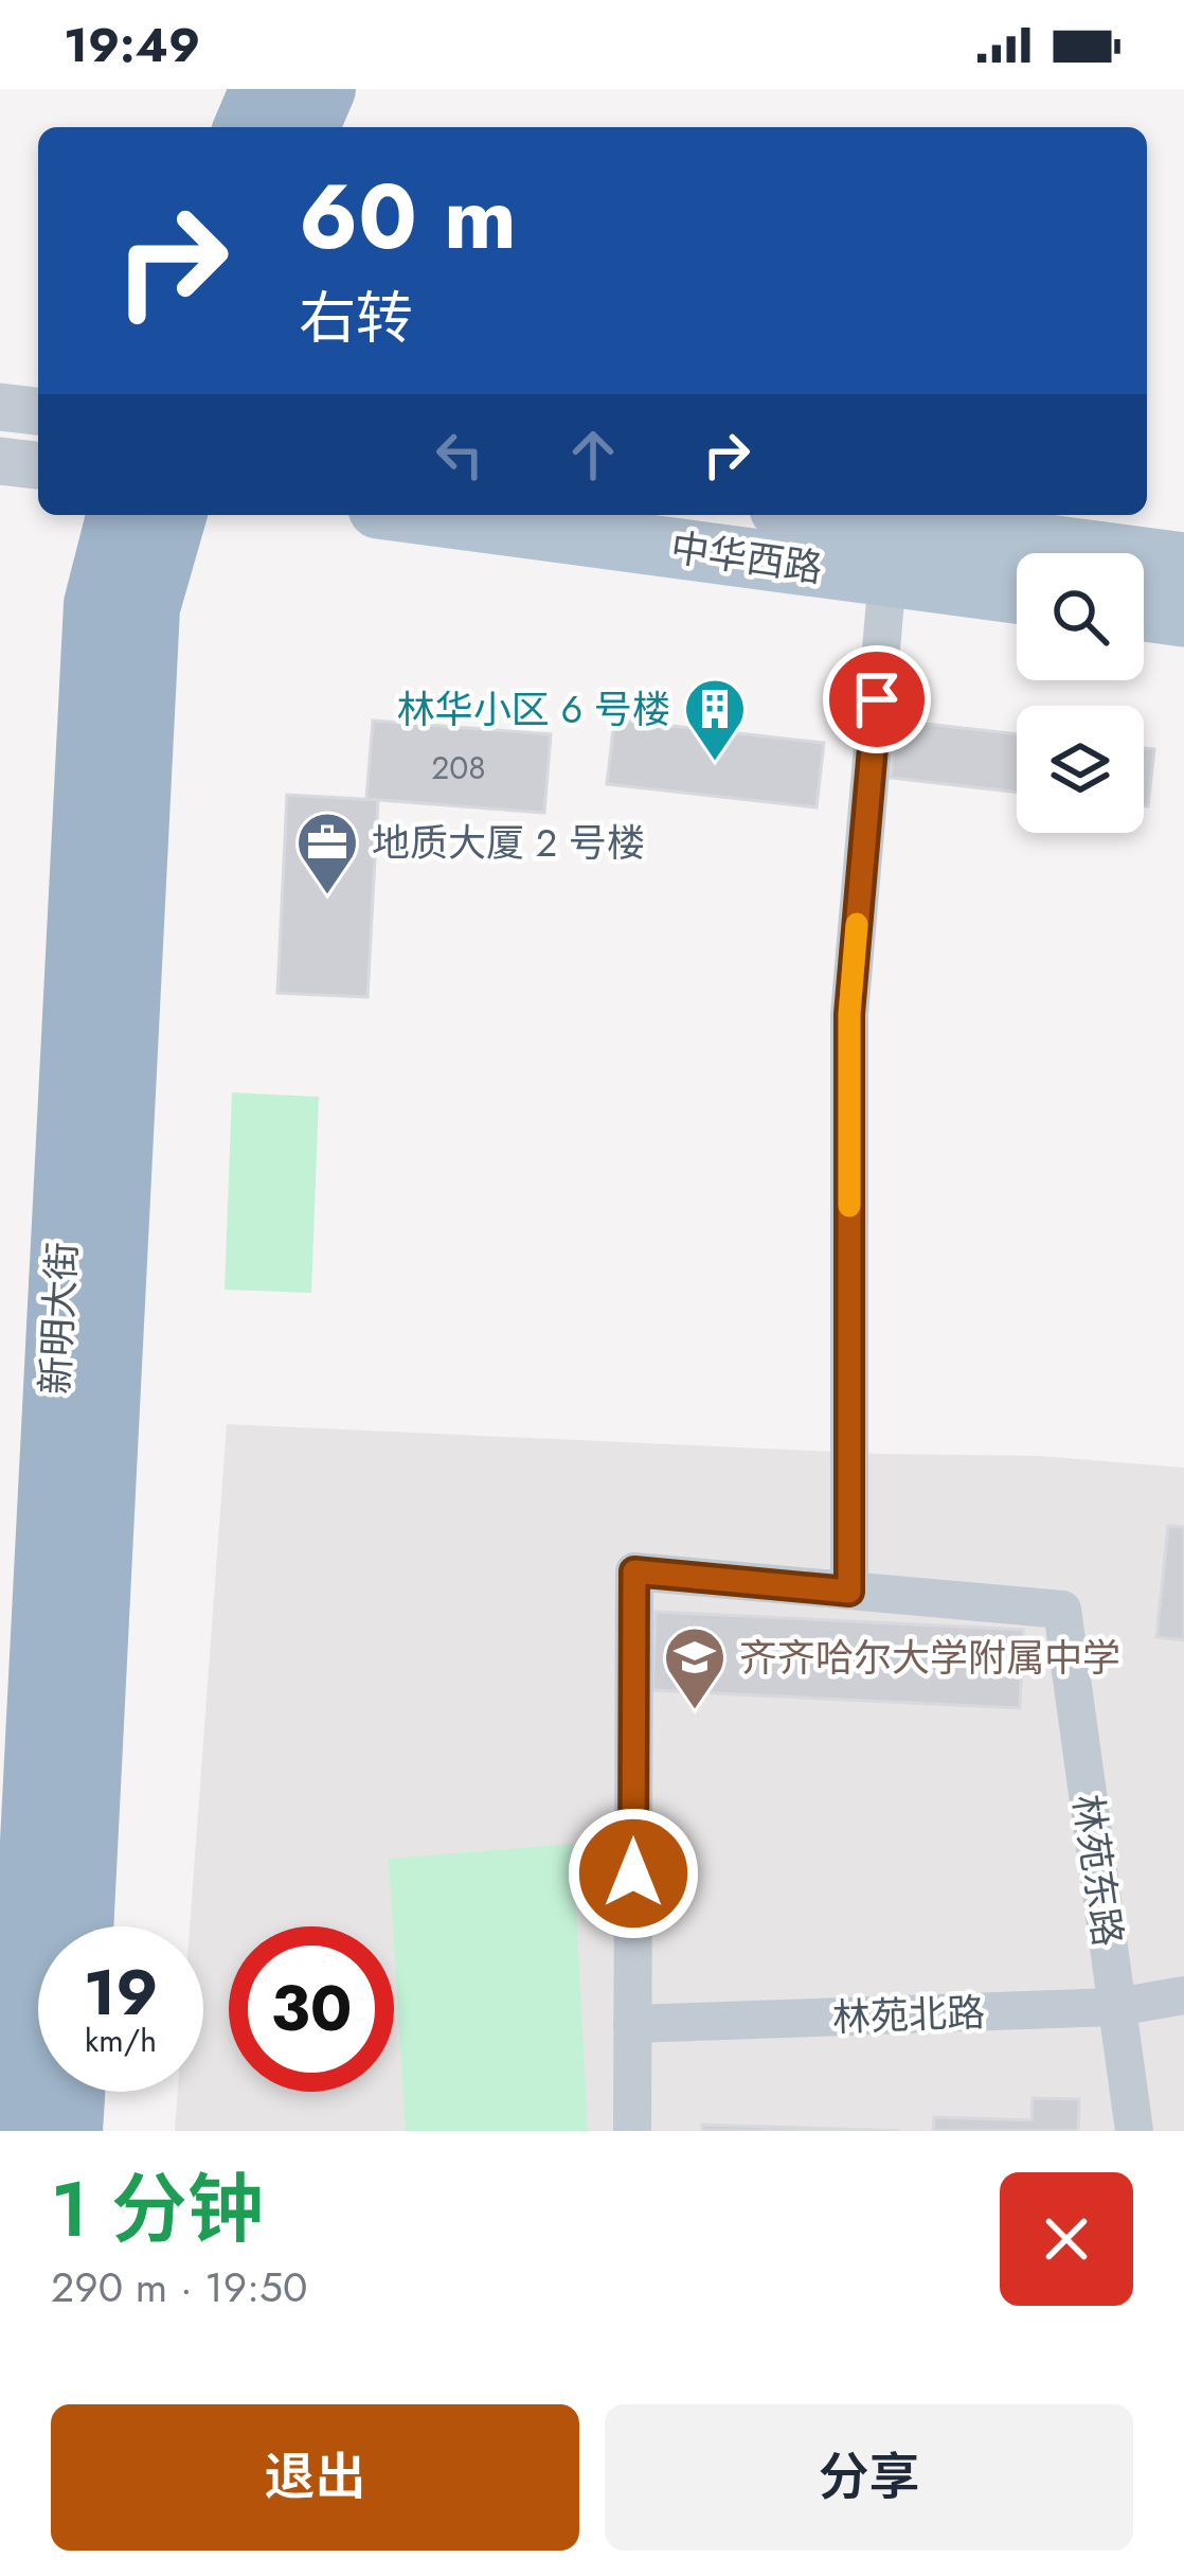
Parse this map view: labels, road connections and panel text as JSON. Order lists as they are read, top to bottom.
{
  "streets": {
    "highway": ["新明大街"],
    "main road": ["中华西路"],
    "street": ["林苑东路", "林苑北路"]
  },
  "crossings": [
    ["林苑东路", "林苑北路"]
  ],
  "places": {
    "building": ["林华小区 6 号楼"],
    "office": ["地质大厦 2 号楼"],
    "school or university": ["齐齐哈尔大学附属中学"]
  },
  "house_numbers": ["208"],
  "page": {
    "status": "19:49",
    "turn": ["60 m", "右转"],
    "speed": "19 km/h",
    "limit": "30",
    "heading": ["1 分钟", "290 m · 19:50"],
    "buttons": ["退出", "分享"]
  }
}
